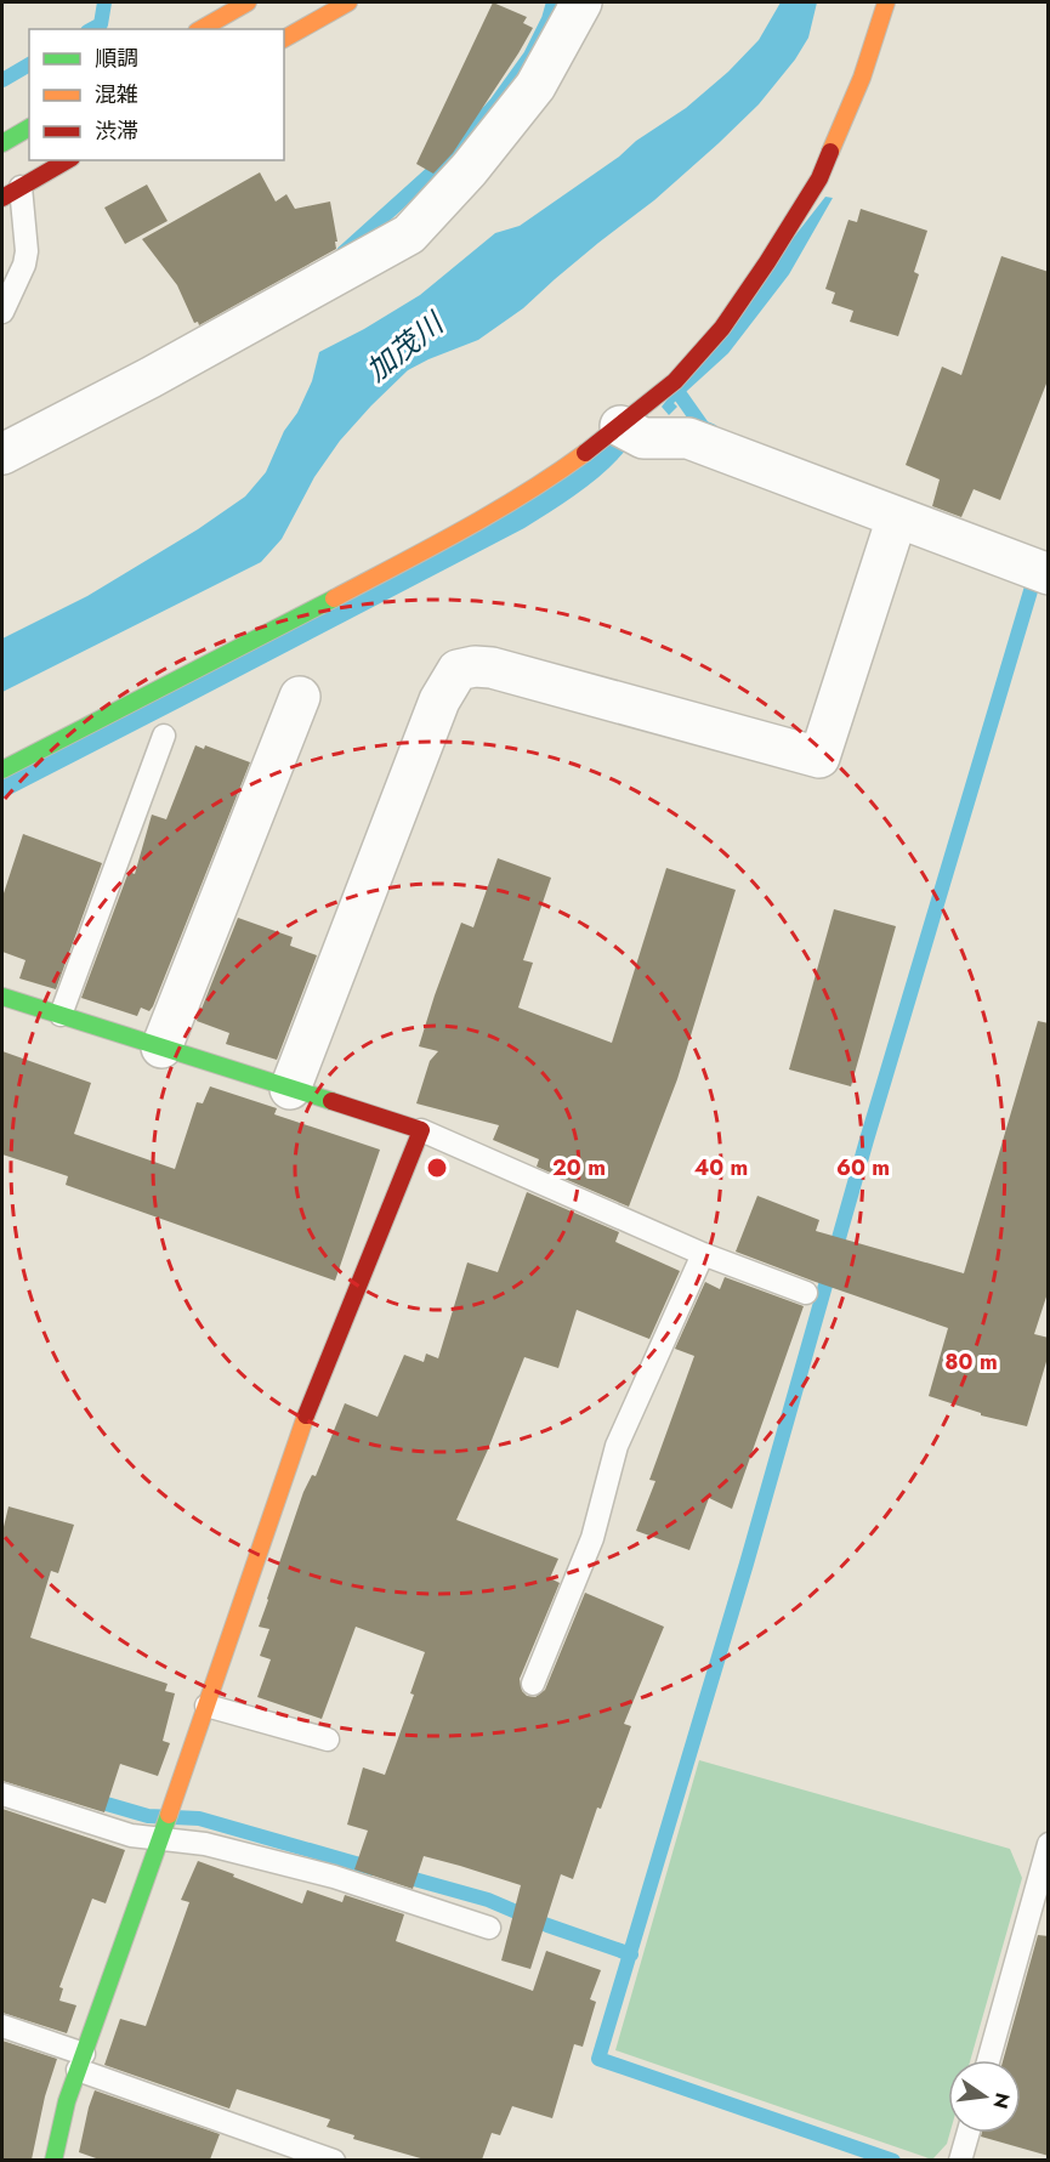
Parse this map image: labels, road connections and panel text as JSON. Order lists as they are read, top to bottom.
{
  "water": ["加茂川"],
  "legend": ["順調", "混雑", "渋滞"],
  "north": "right",
  "rings": [
    "20 m",
    "40 m",
    "60 m",
    "80 m"
  ]
}
